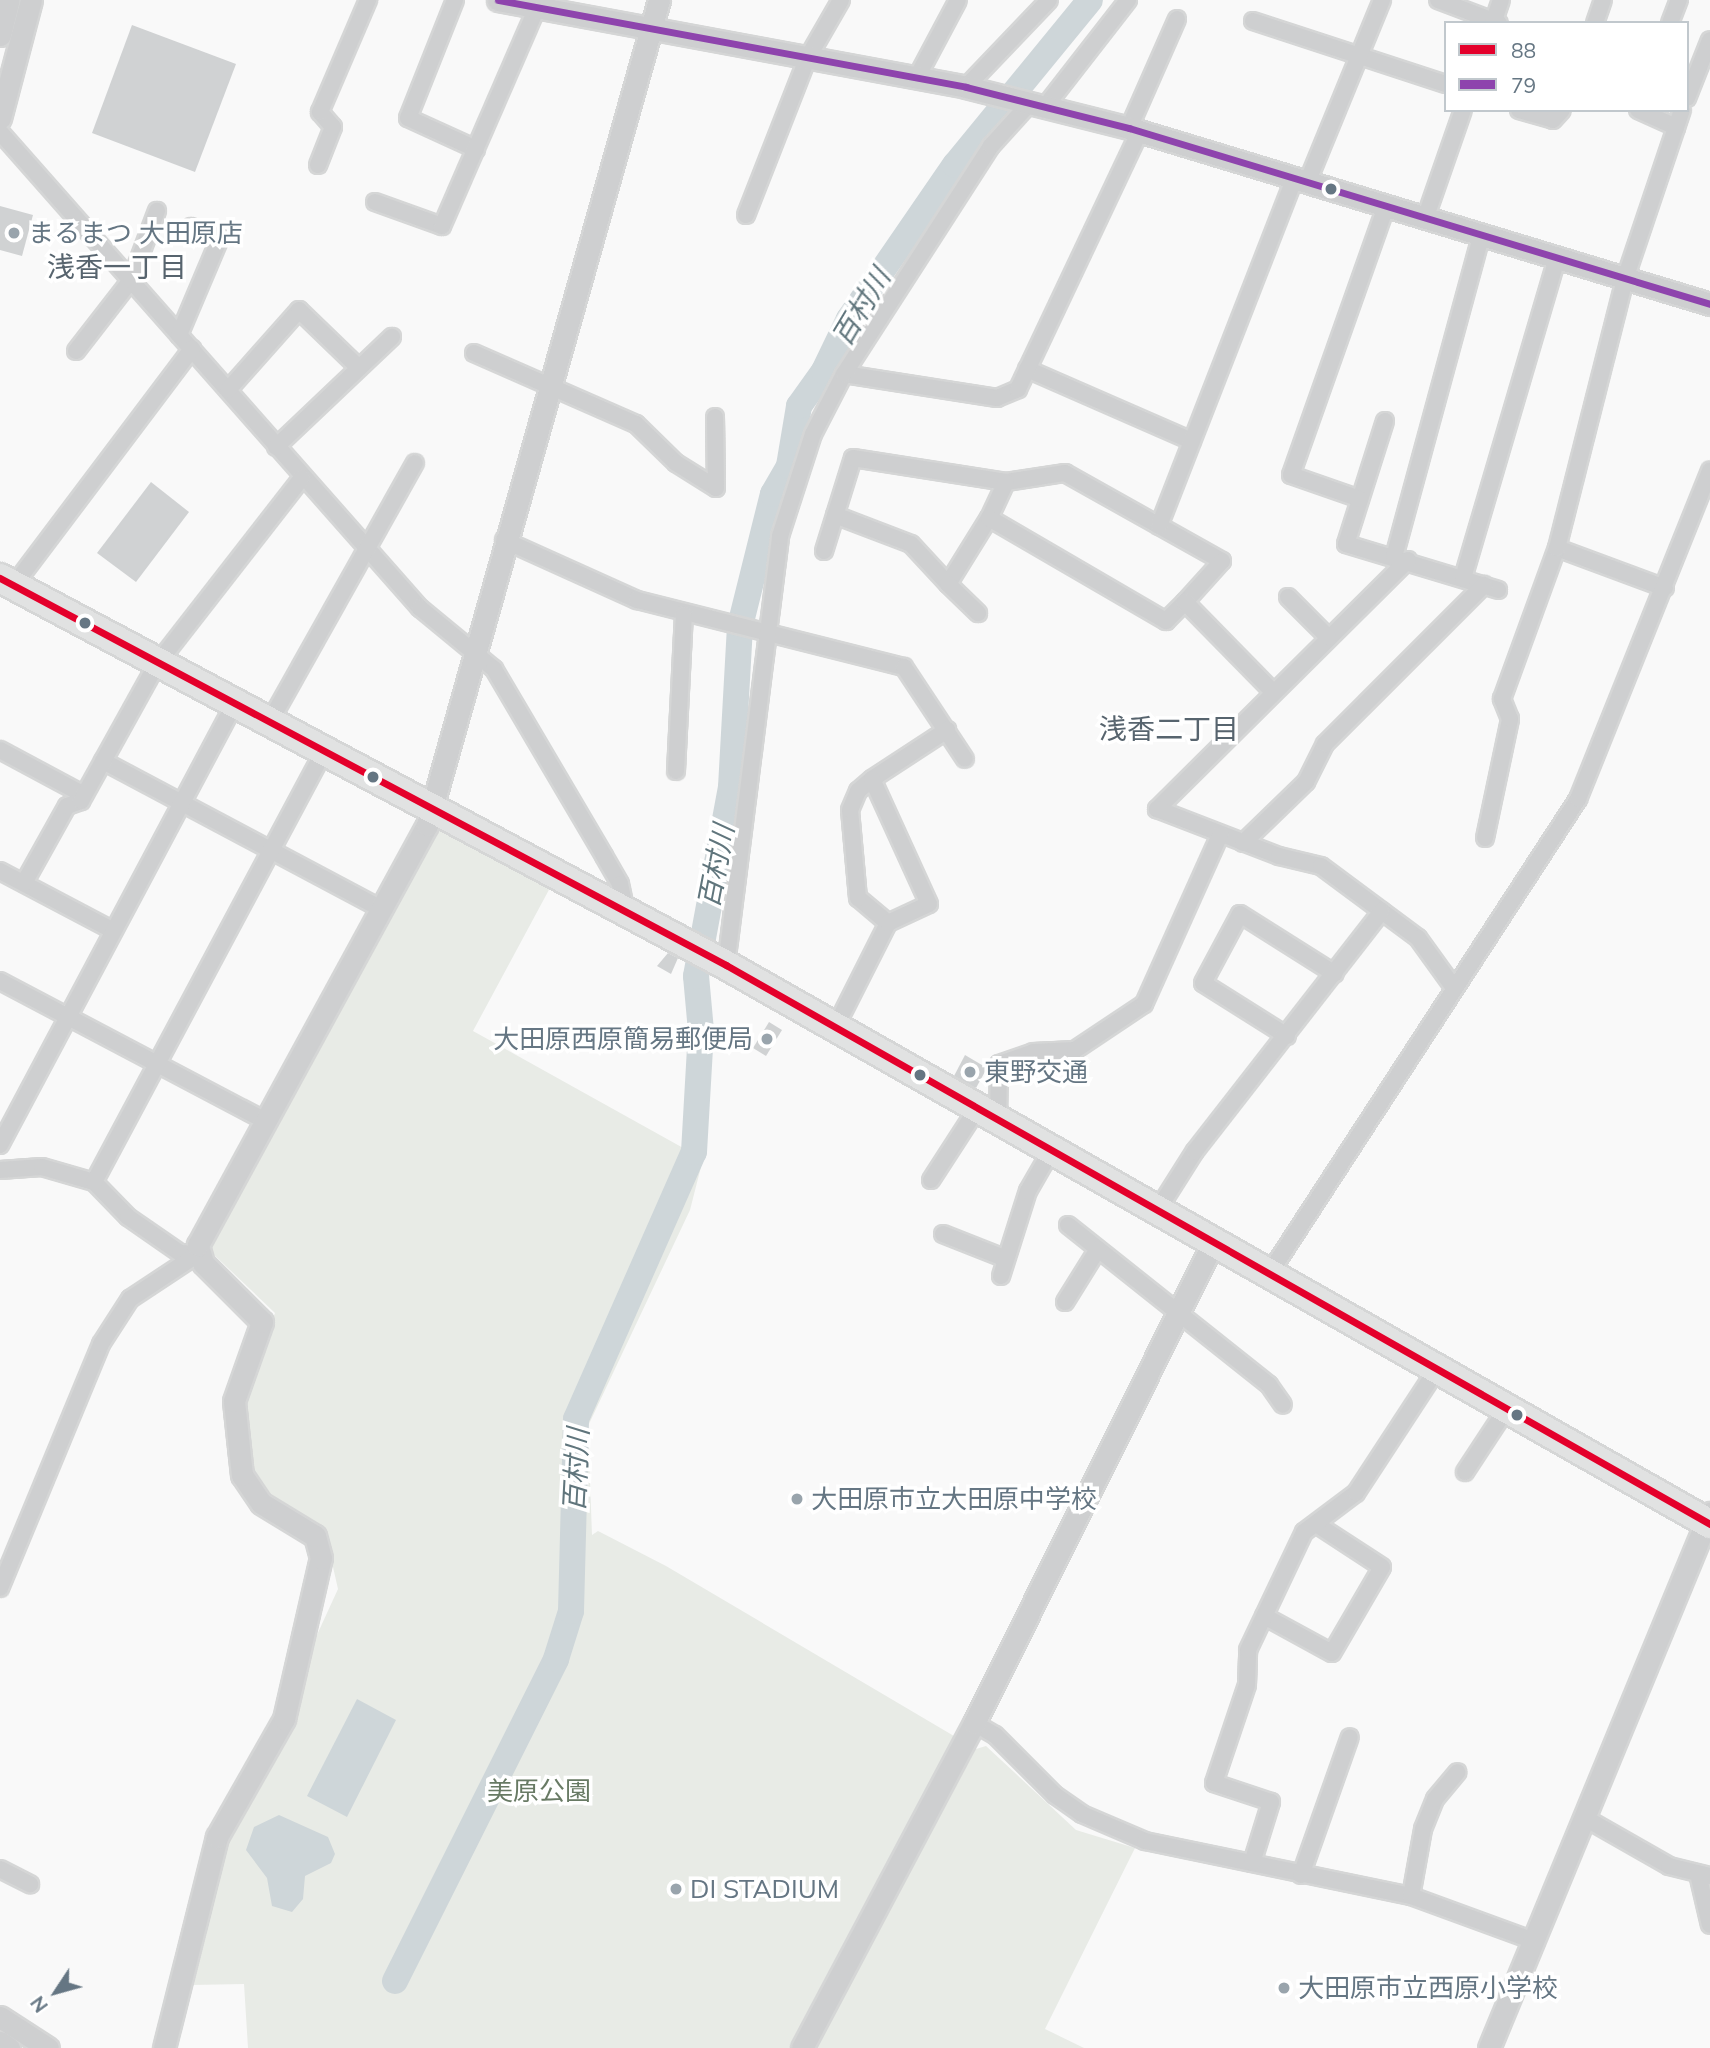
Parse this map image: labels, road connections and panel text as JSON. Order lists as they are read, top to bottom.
{
  "districts": ["浅香一丁目", "浅香二丁目"],
  "water": ["百村川"],
  "parks": ["美原公園"],
  "places": [
    "まるまつ 大田原店",
    "大田原西原簡易郵便局",
    "東野交通",
    "大田原市立大田原中学校",
    "DI STADIUM",
    "大田原市立西原小学校"
  ],
  "lines": ["transit line 79", "transit line 88"],
  "legend": ["88", "79"],
  "north": "bottom left"
}
